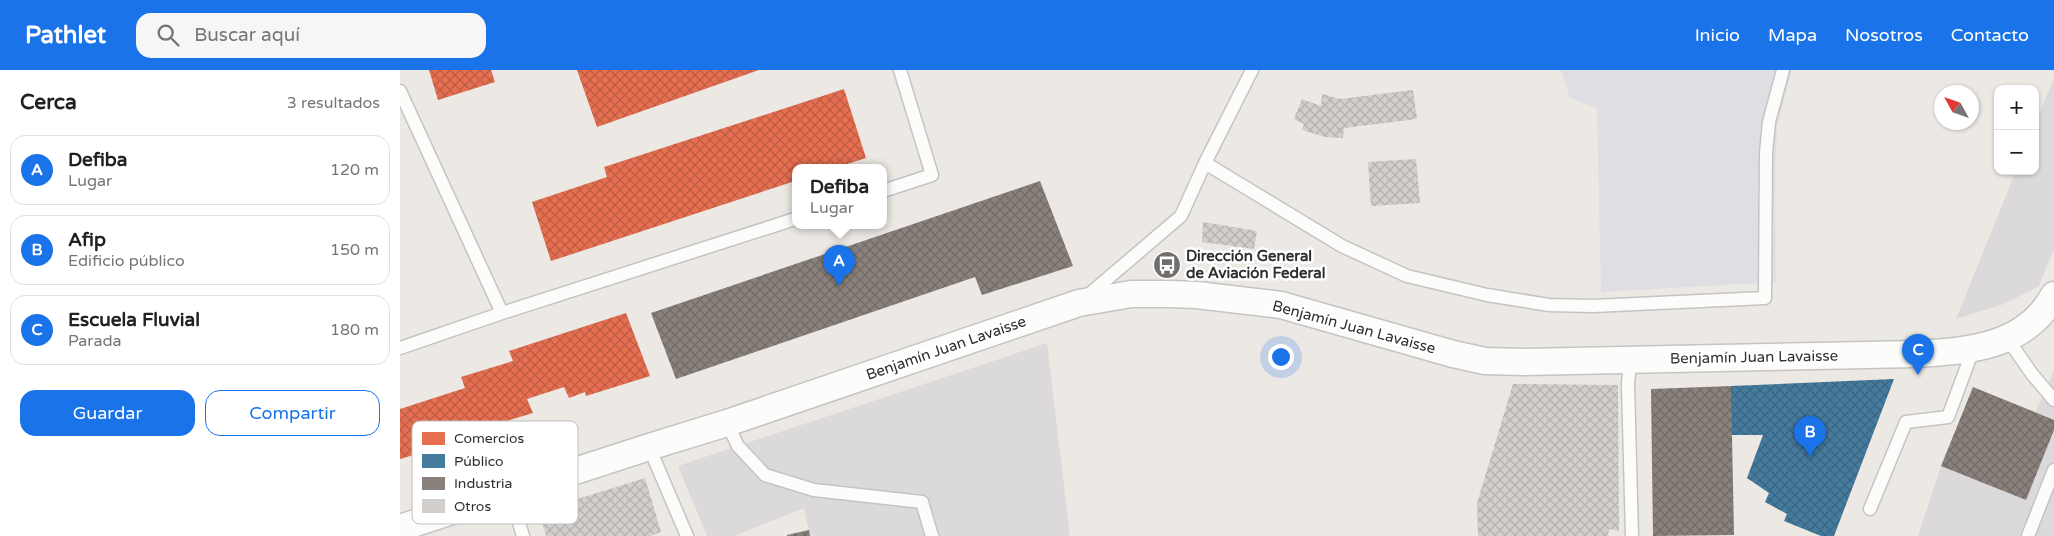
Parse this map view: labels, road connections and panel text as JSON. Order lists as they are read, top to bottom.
{
  "streets": {
    "street": ["Benjamín Juan Lavaisse"]
  },
  "places": {
    "bus stop": ["Dirección General de Aviación Federal"]
  },
  "legend": [
    "Comercios",
    "Público",
    "Industria",
    "Otros"
  ],
  "north": "top left",
  "page": {
    "header": "Pathlet",
    "search": "Buscar aquí",
    "nav": [
      "Inicio",
      "Mapa",
      "Nosotros",
      "Contacto"
    ],
    "heading": ["Cerca", "3 resultados"],
    "map_buttons": ["+", "−"],
    "list": [
      {
        "mark": "A",
        "name": "Defiba",
        "note": "Lugar",
        "value": "120 m"
      },
      {
        "mark": "B",
        "name": "Afip",
        "note": "Edificio público",
        "value": "150 m"
      },
      {
        "mark": "C",
        "name": "Escuela Fluvial",
        "note": "Parada",
        "value": "180 m"
      }
    ],
    "popup": ["Defiba", "Lugar"],
    "pins": ["A", "C", "B"],
    "buttons": ["Guardar", "Compartir"]
  }
}
